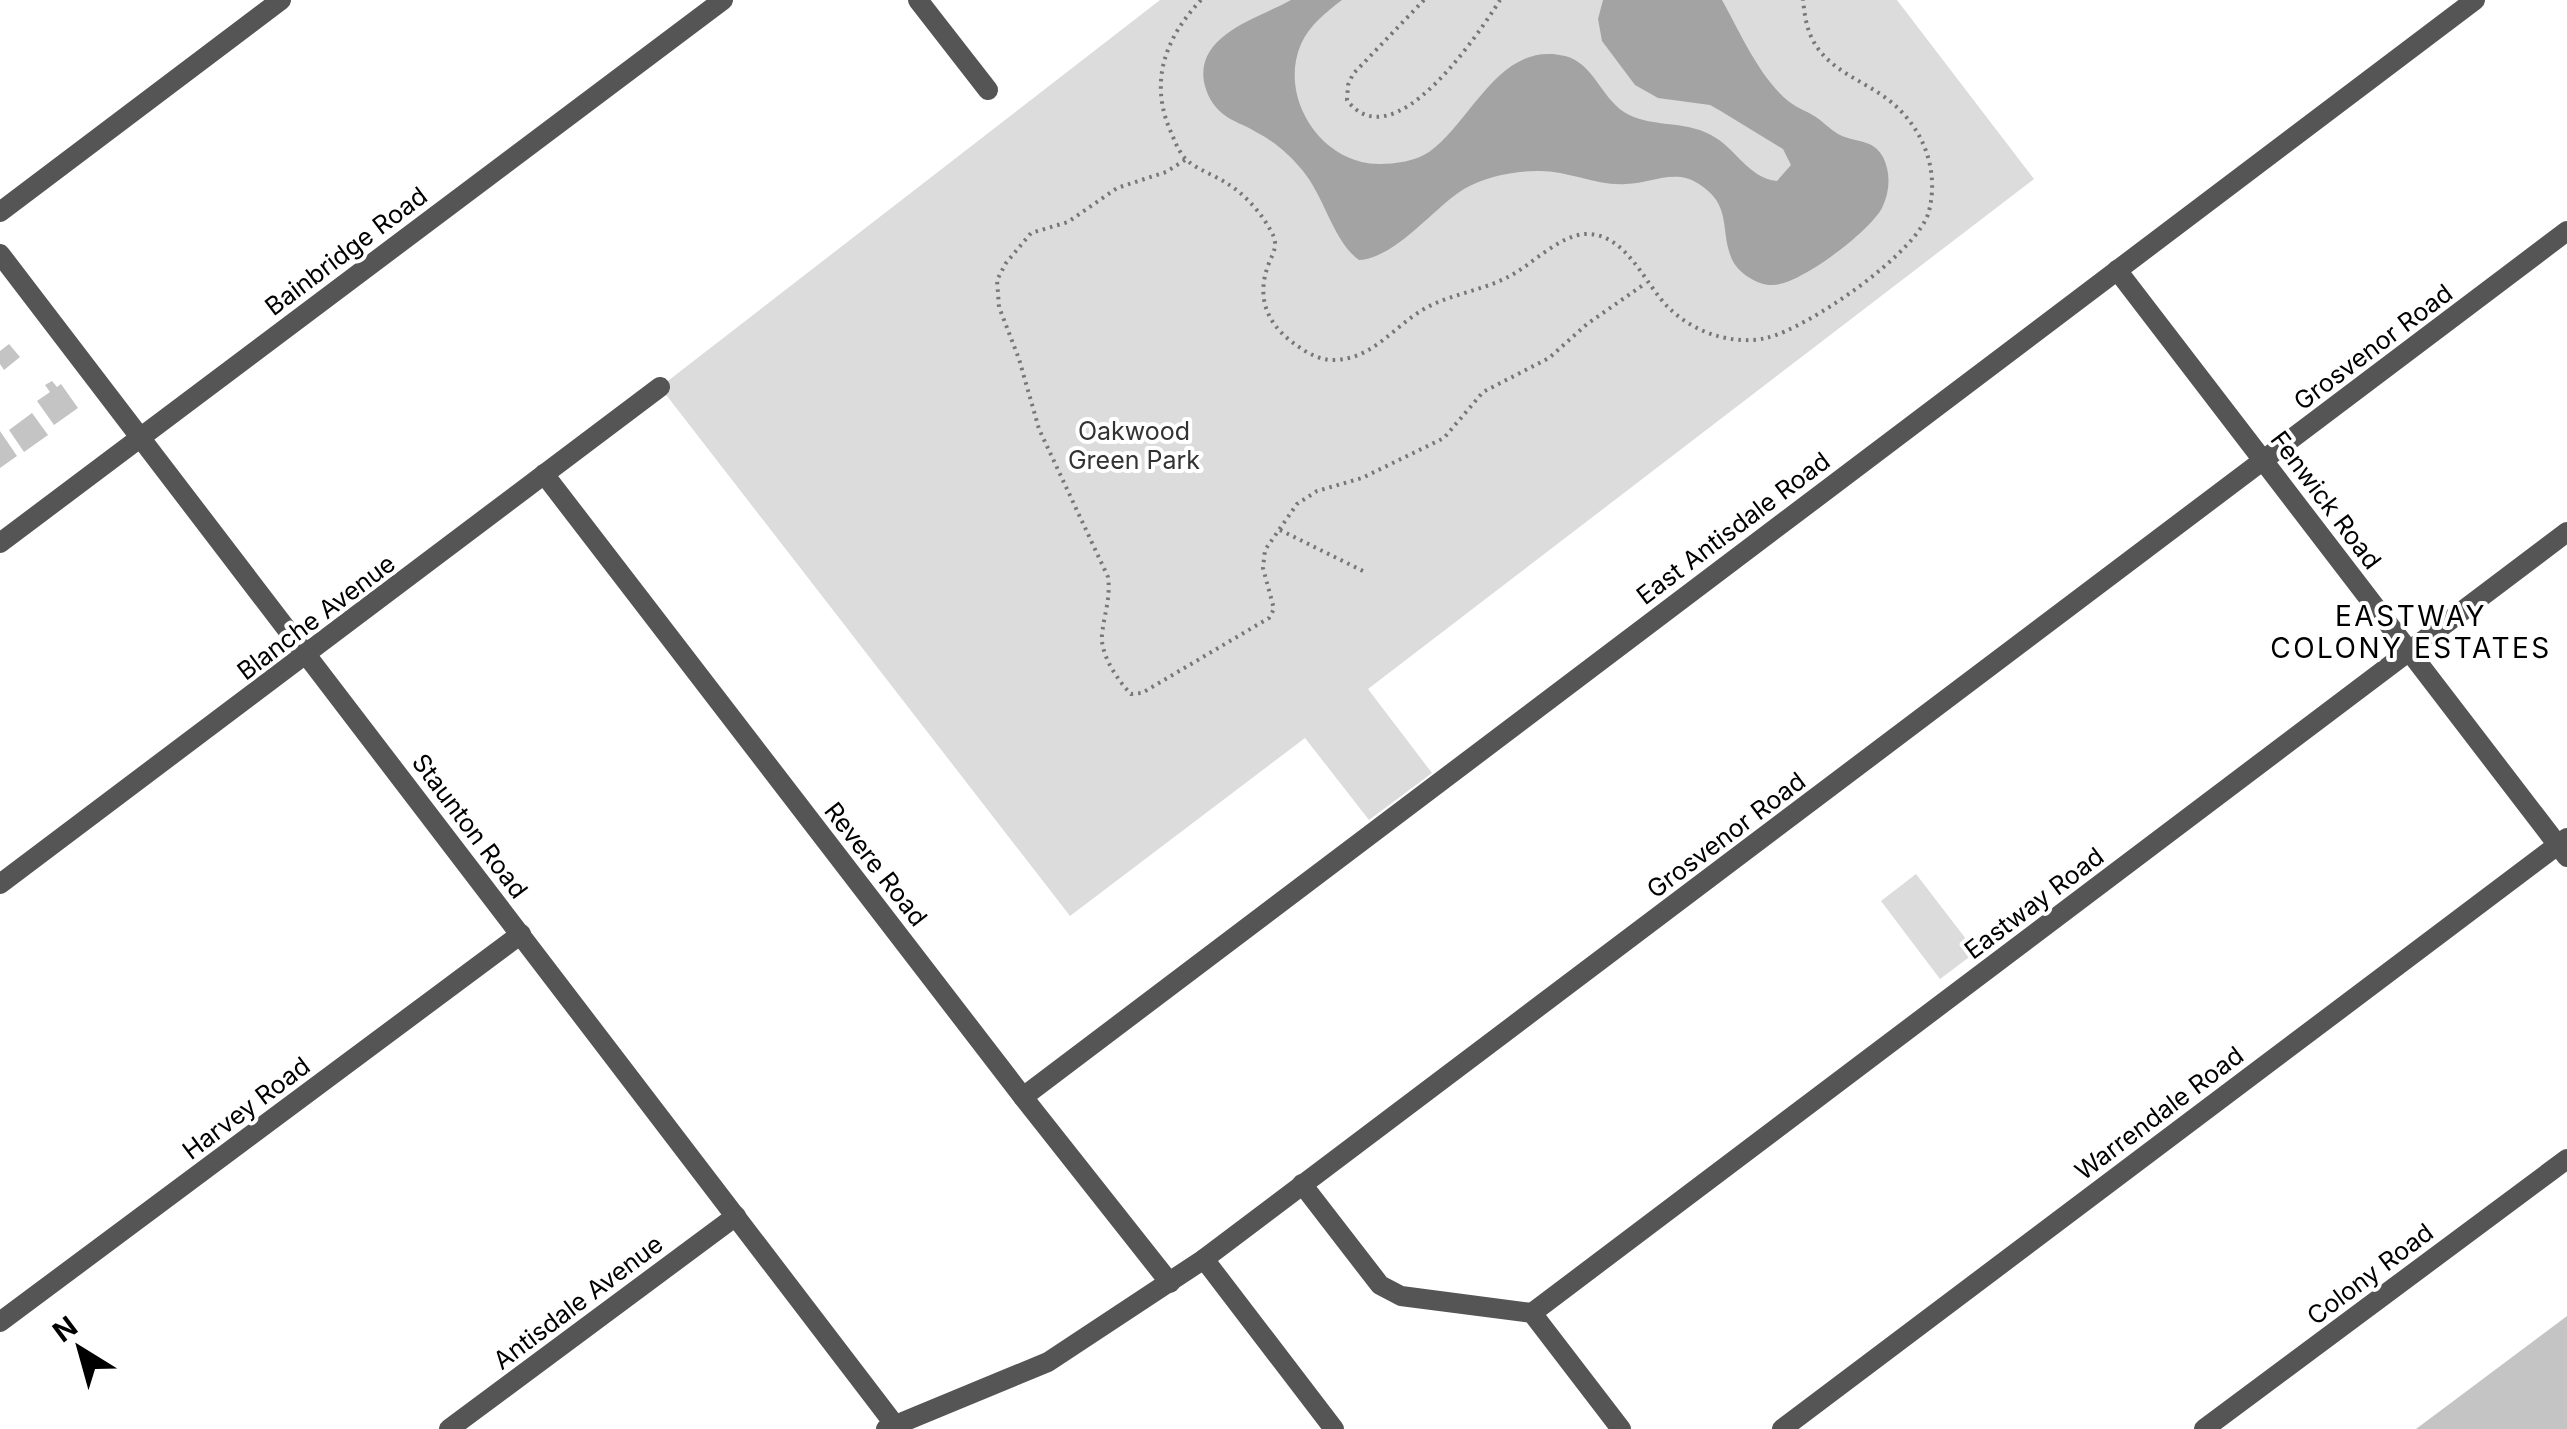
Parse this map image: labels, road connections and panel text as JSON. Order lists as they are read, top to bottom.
{
  "streets": {
    "street": [
      "Bainbridge Road",
      "Grosvenor Road",
      "Fenwick Road",
      "East Antisdale Road",
      "Blanche Avenue",
      "Staunton Road",
      "Revere Road",
      "Eastway Road",
      "Harvey Road",
      "Warrendale Road",
      "Colony Road",
      "Antisdale Avenue"
    ]
  },
  "crossings": [
    ["Bainbridge Road", "Staunton Road"],
    ["Grosvenor Road", "Fenwick Road"],
    ["Grosvenor Road", "Staunton Road"],
    ["Grosvenor Road", "Revere Road"],
    ["Fenwick Road", "East Antisdale Road"],
    ["Fenwick Road", "Eastway Road"],
    ["Fenwick Road", "Warrendale Road"],
    ["East Antisdale Road", "Revere Road"],
    ["Blanche Avenue", "Staunton Road"],
    ["Blanche Avenue", "Revere Road"],
    ["Staunton Road", "Harvey Road"],
    ["Staunton Road", "Antisdale Avenue"]
  ],
  "districts": ["EASTWAY COLONY ESTATES"],
  "parks": ["Oakwood Green Park"],
  "north": "top left"
}
